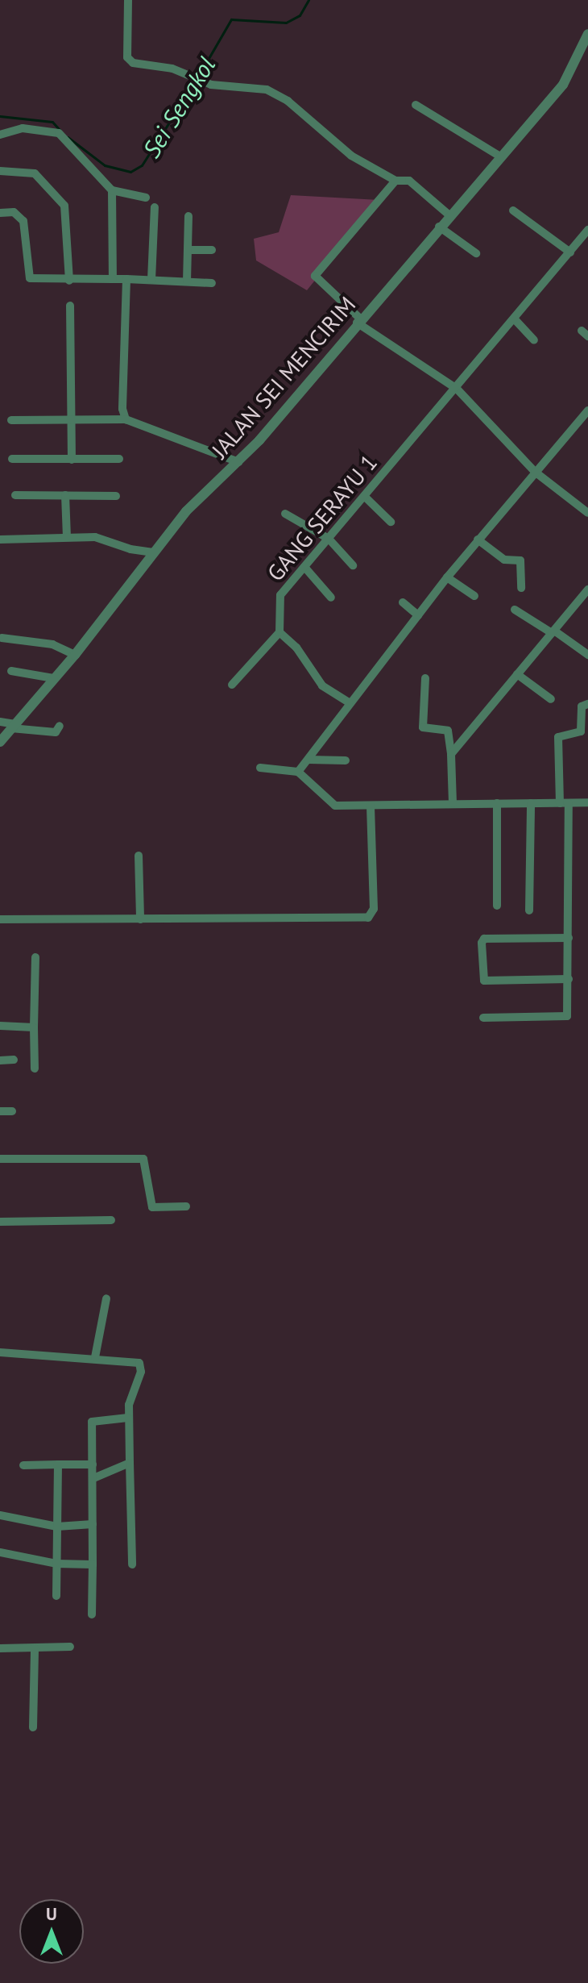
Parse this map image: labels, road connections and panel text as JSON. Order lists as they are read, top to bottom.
{
  "streets": {
    "street": ["JALAN SEI MENCIRIM", "GANG SERAYU 1"]
  },
  "water": ["Sei Sengkol"],
  "north": "top"
}
